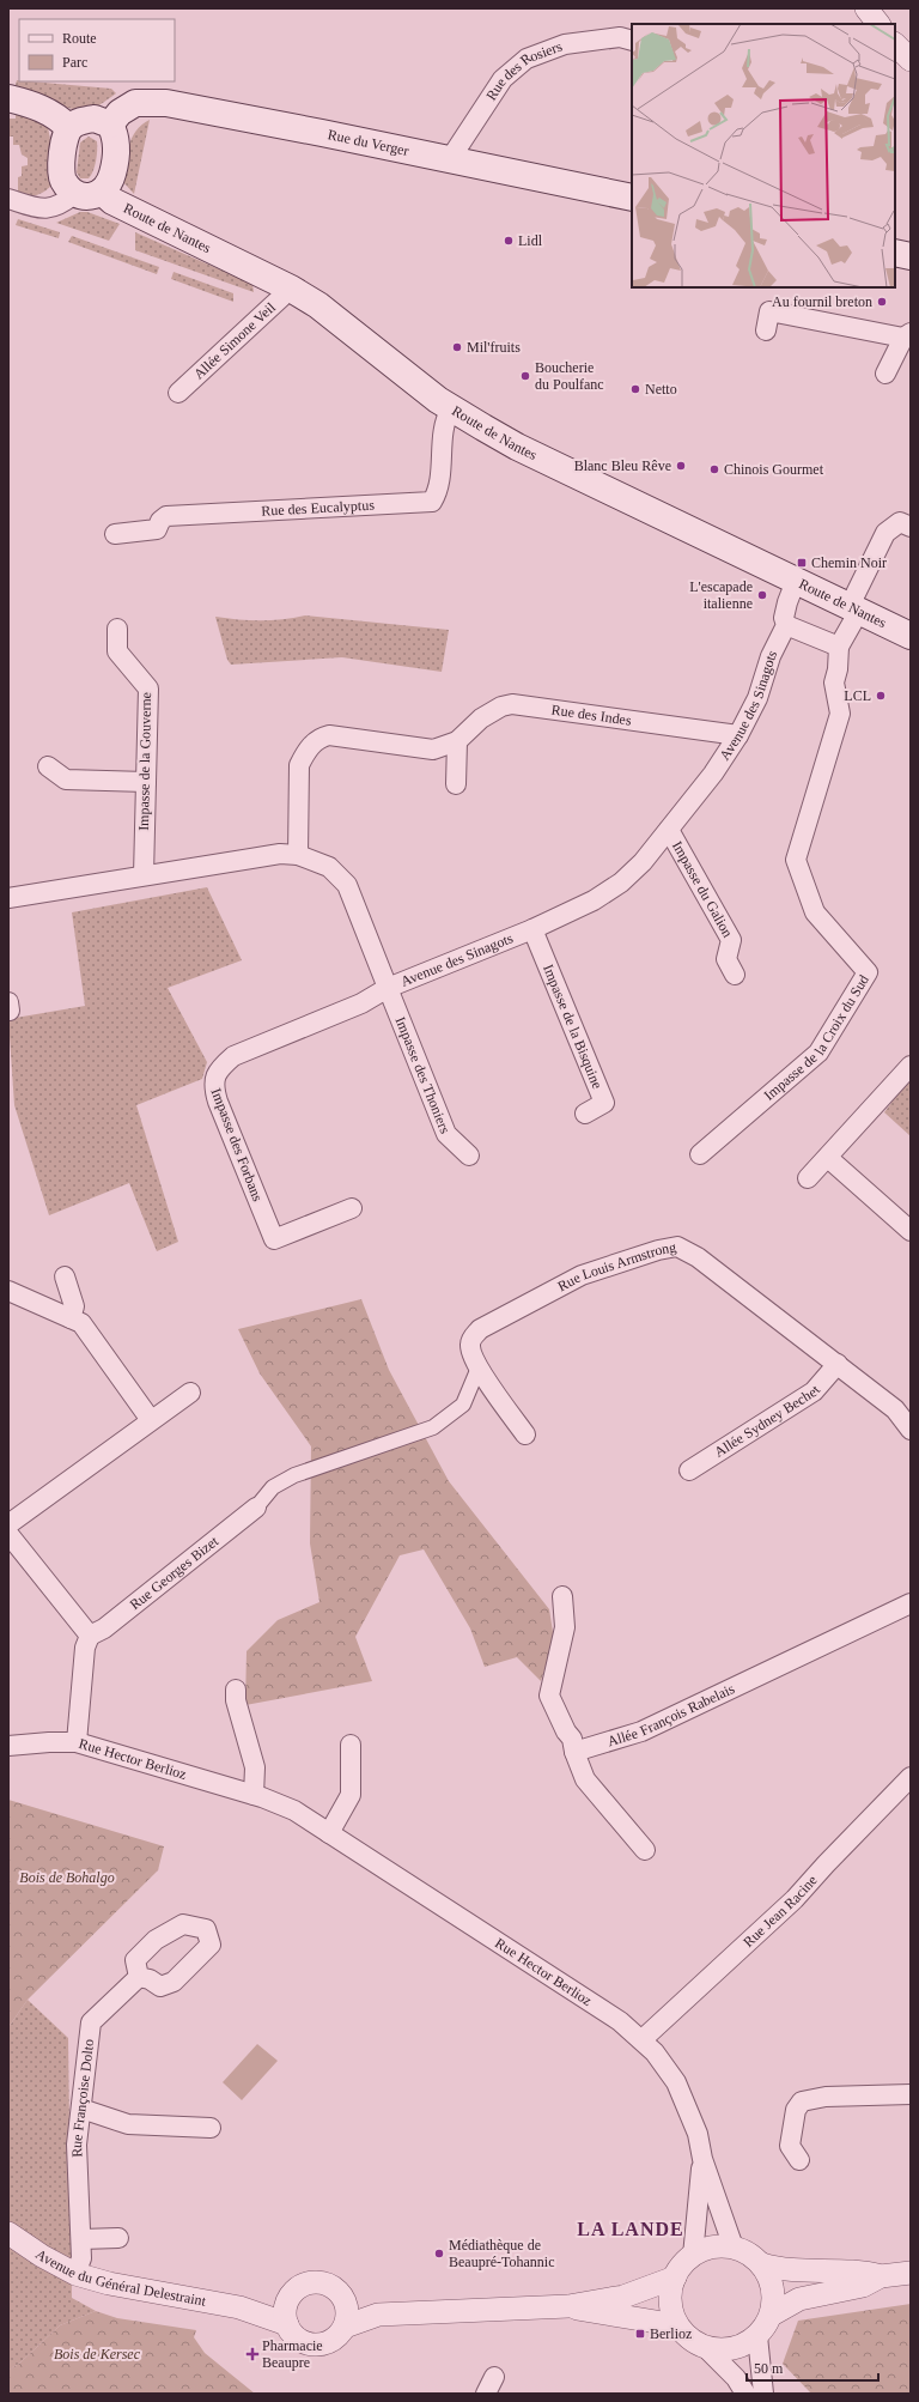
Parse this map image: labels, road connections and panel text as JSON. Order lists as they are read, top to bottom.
{
  "streets": {
    "main road": ["Rue du Verger", "Route de Nantes"],
    "street": [
      "Rue des Rosiers",
      "Allée Simone Veil",
      "Rue des Eucalyptus",
      "Avenue des Sinagots",
      "Rue des Indes",
      "Impasse de la Gouverne",
      "Impasse du Galion",
      "Impasse de la Bisquine",
      "Impasse de la Croix du Sud",
      "Impasse des Thoniers",
      "Impasse des Forbans",
      "Rue Louis Armstrong",
      "Allée Sydney Bechet",
      "Rue Georges Bizet",
      "Allée François Rabelais",
      "Rue Hector Berlioz",
      "Rue Jean Racine",
      "Rue Françoise Dolto",
      "Avenue du Général Delestraint"
    ]
  },
  "crossings": [
    ["Rue des Rosiers", "Rue du Verger"],
    ["Rue du Verger", "Route de Nantes"],
    ["Route de Nantes", "Allée Simone Veil"],
    ["Route de Nantes", "Rue des Eucalyptus"],
    ["Route de Nantes", "Avenue des Sinagots"],
    ["Route de Nantes", "Impasse de la Croix du Sud"],
    ["Avenue des Sinagots", "Rue des Indes"],
    ["Avenue des Sinagots", "Impasse de la Gouverne"],
    ["Avenue des Sinagots", "Impasse du Galion"],
    ["Avenue des Sinagots", "Impasse de la Bisquine"],
    ["Avenue des Sinagots", "Impasse des Thoniers"],
    ["Avenue des Sinagots", "Impasse des Forbans"],
    ["Impasse des Thoniers", "Impasse des Forbans"],
    ["Rue Louis Armstrong", "Allée Sydney Bechet"],
    ["Rue Hector Berlioz", "Rue Jean Racine"],
    ["Rue Françoise Dolto", "Avenue du Général Delestraint"]
  ],
  "districts": ["LA LANDE"],
  "parks": ["Bois de Bohalgo", "Bois de Kersec"],
  "places": {
    "other": [
      "Lidl",
      "Au fournil breton",
      "Mil'fruits",
      "Boucherie du Poulfanc",
      "Netto",
      "Blanc Bleu Rêve",
      "Chinois Gourmet",
      "L'escapade italienne",
      "LCL",
      "Médiathèque de Beaupré-Tohannic"
    ],
    "transit": ["Chemin Noir", "Berlioz"],
    "health": ["Pharmacie Beaupre"]
  },
  "legend": ["Route", "Parc"],
  "scale_bar": "50 m"
}
